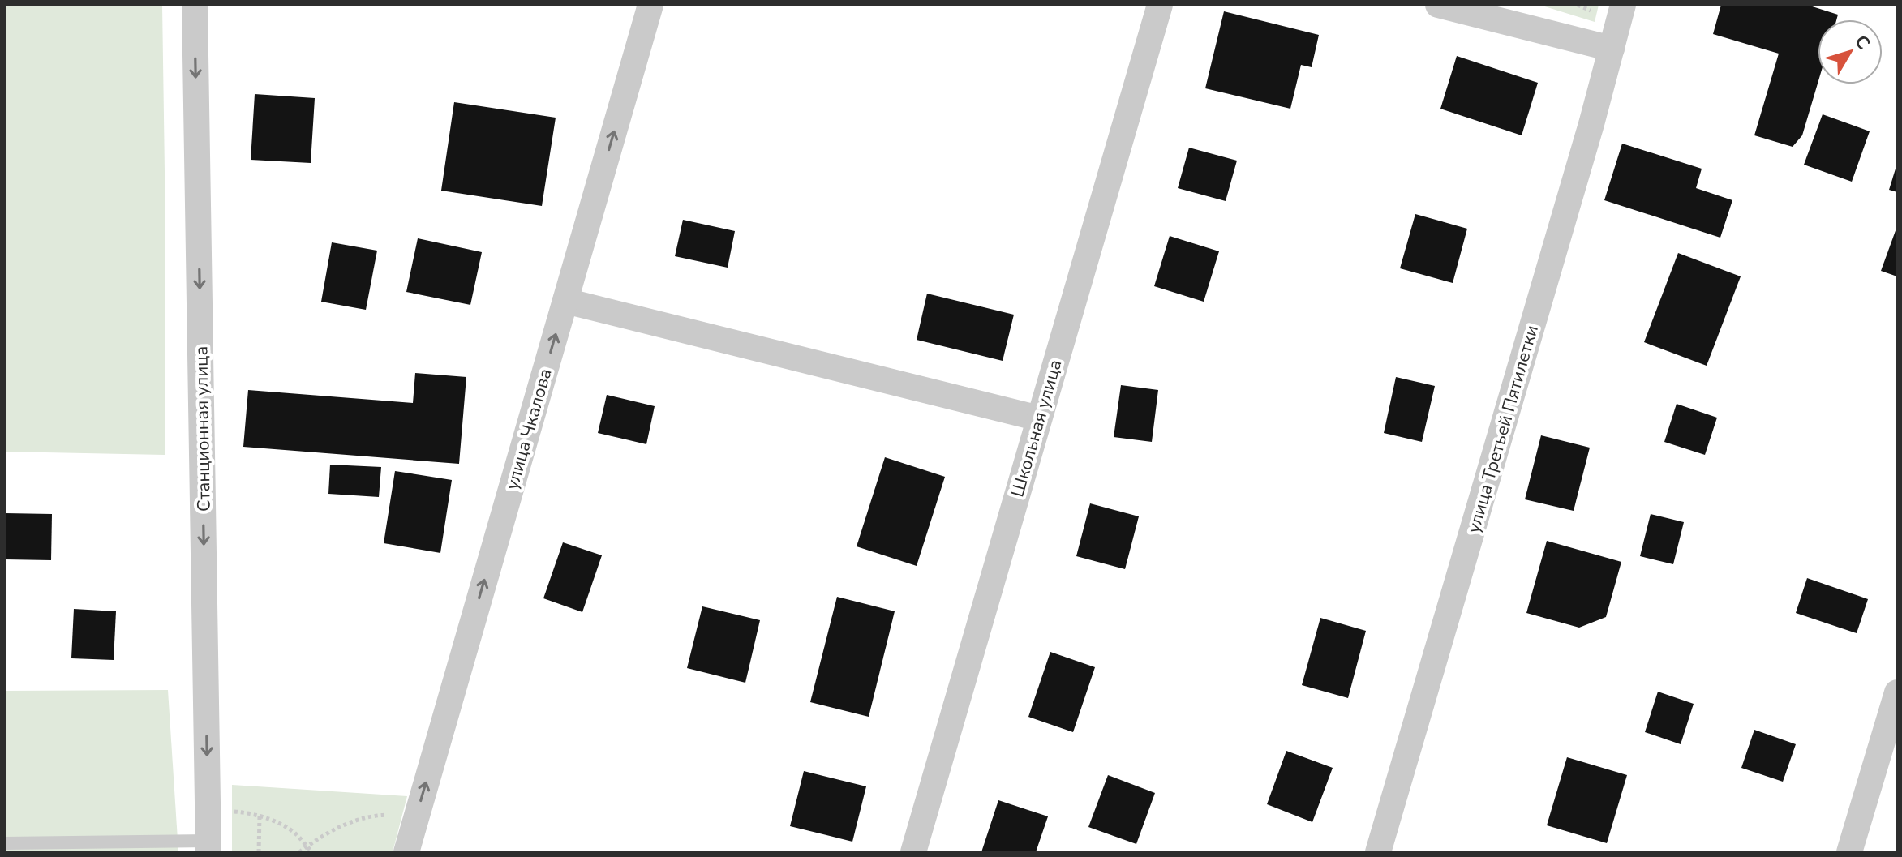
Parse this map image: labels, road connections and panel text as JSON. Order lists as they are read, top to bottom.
{
  "streets": {
    "street": [
      "Школьная улица",
      "Станционная улица",
      "улица Чкалова",
      "улица Третьей Пятилетки"
    ]
  },
  "one_way": ["Станционная улица", "улица Чкалова"],
  "north": "top right"
}
